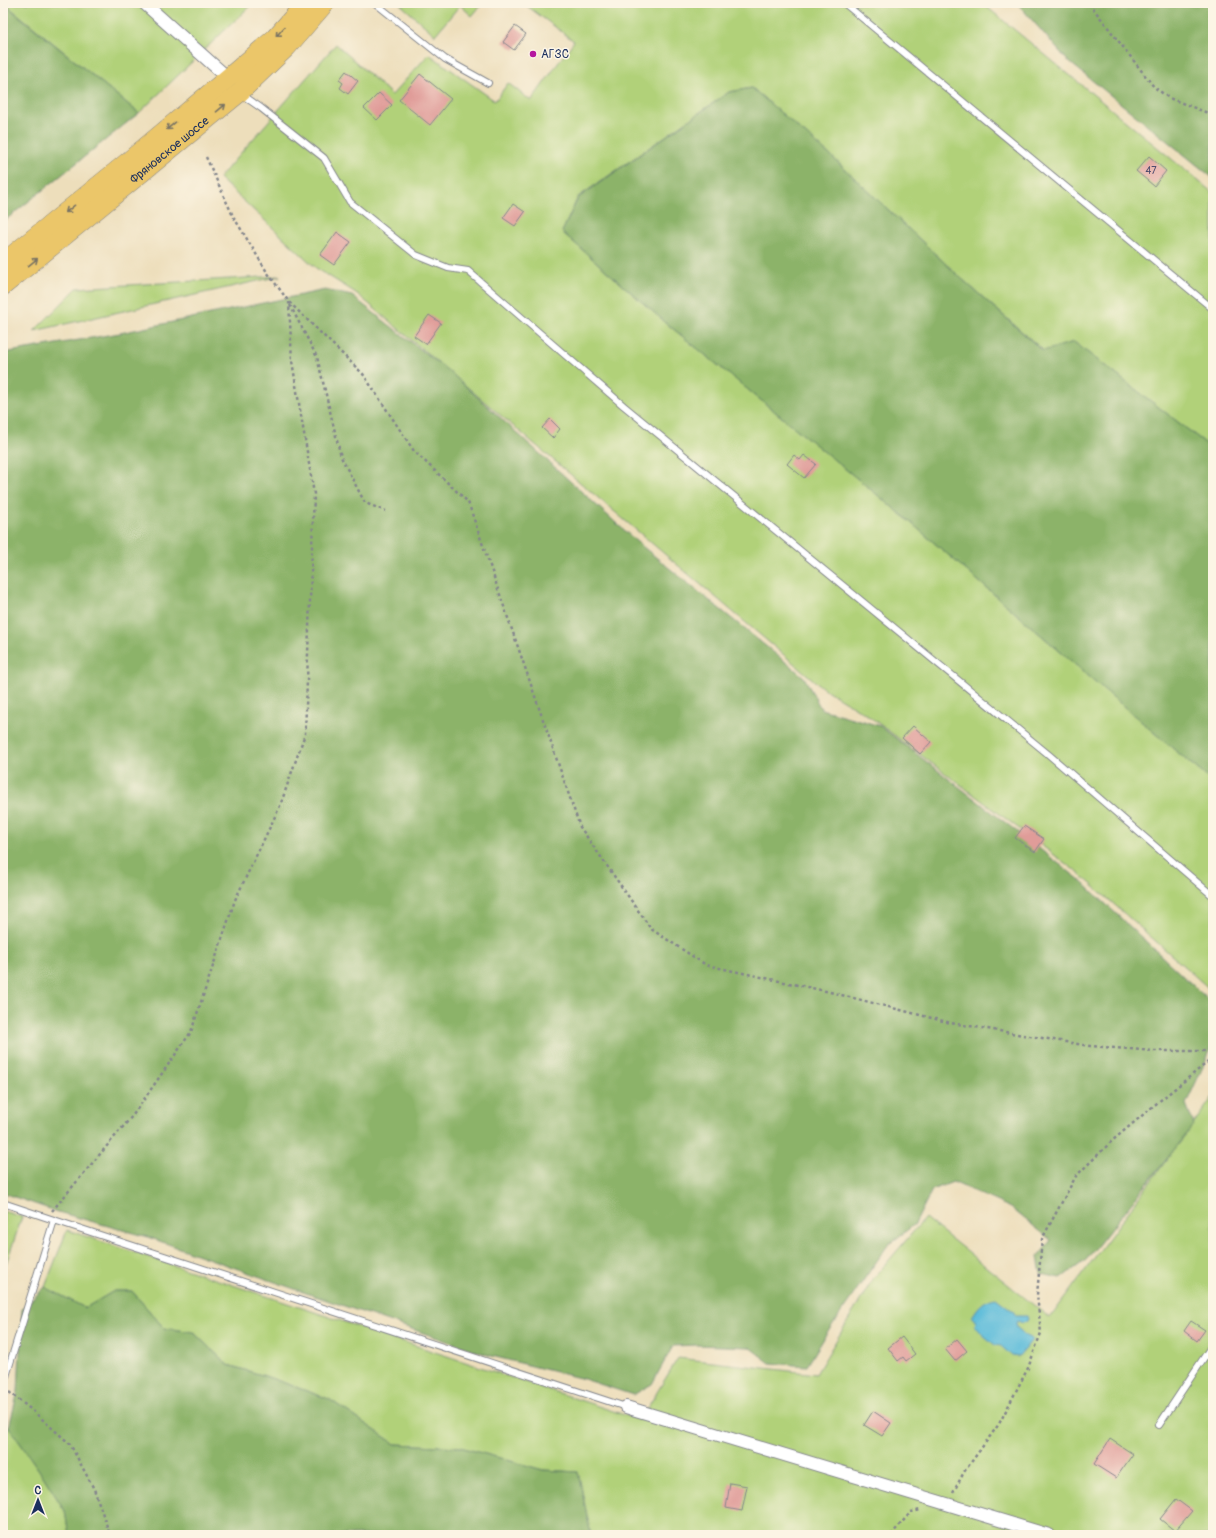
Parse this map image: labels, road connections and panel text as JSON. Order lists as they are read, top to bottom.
{
  "streets": {
    "main road": ["Фряновское шоссе"]
  },
  "places": ["АГЗС"],
  "house_numbers": ["47"],
  "north": "top"
}
